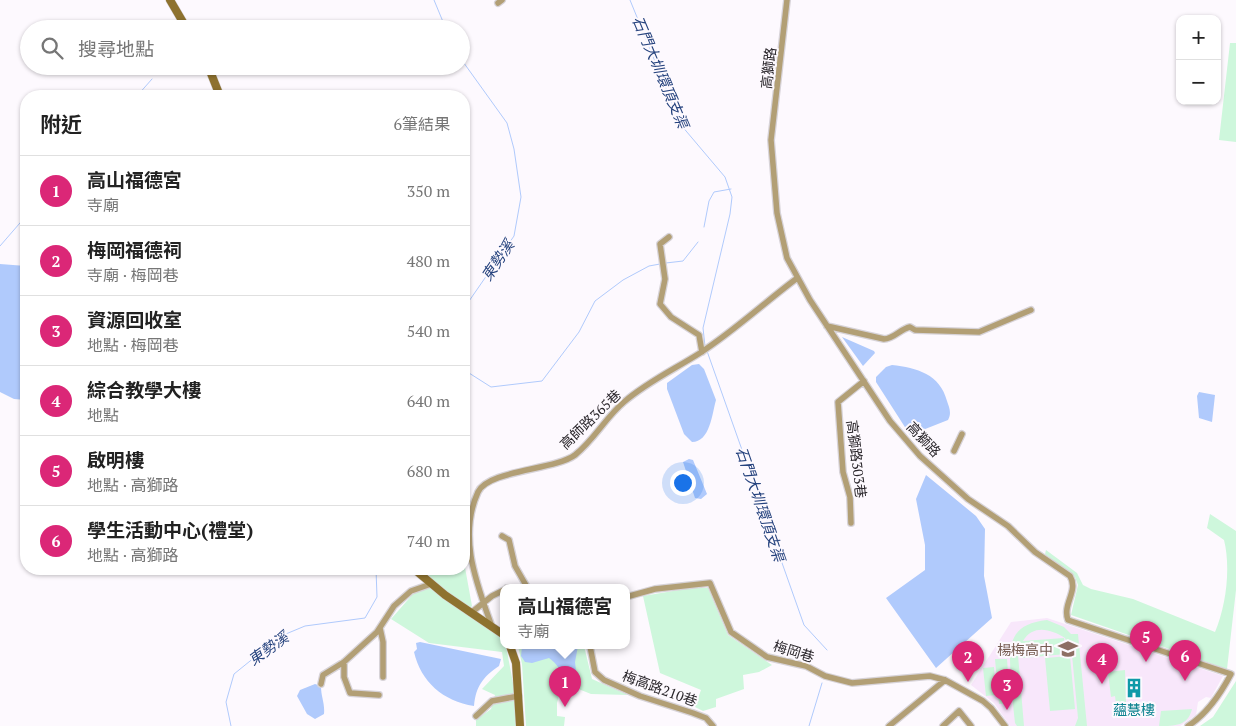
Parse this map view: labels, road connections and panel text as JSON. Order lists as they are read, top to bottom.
{
  "streets": {
    "street": [
      "高獅路",
      "高師路365巷",
      "高獅路303巷",
      "梅岡巷",
      "梅高路210巷"
    ]
  },
  "crossings": [
    ["高獅路", "高師路365巷"],
    ["高獅路", "高獅路303巷"]
  ],
  "water": ["石門大圳環頂支渠", "東勢溪"],
  "places": {
    "school or university": ["楊梅高中"],
    "building": ["蘊慧樓"]
  },
  "page": {
    "map_buttons": ["+", "−"],
    "search": "搜尋地點",
    "heading": ["附近", "6筆結果"],
    "list": [
      {
        "mark": "1",
        "name": "高山福德宮",
        "note": "寺廟",
        "value": "350 m"
      },
      {
        "mark": "2",
        "name": "梅岡福德祠",
        "note": "寺廟 · 梅岡巷",
        "value": "480 m"
      },
      {
        "mark": "3",
        "name": "資源回收室",
        "note": "地點 · 梅岡巷",
        "value": "540 m"
      },
      {
        "mark": "4",
        "name": "綜合教學大樓",
        "note": "地點",
        "value": "640 m"
      },
      {
        "mark": "5",
        "name": "啟明樓",
        "note": "地點 · 高獅路",
        "value": "680 m"
      },
      {
        "mark": "6",
        "name": "學生活動中心(禮堂)",
        "note": "地點 · 高獅路",
        "value": "740 m"
      }
    ],
    "popup": ["高山福德宮", "寺廟"],
    "pins": [
      "5",
      "6",
      "2",
      "4",
      "1",
      "3"
    ]
  }
}
